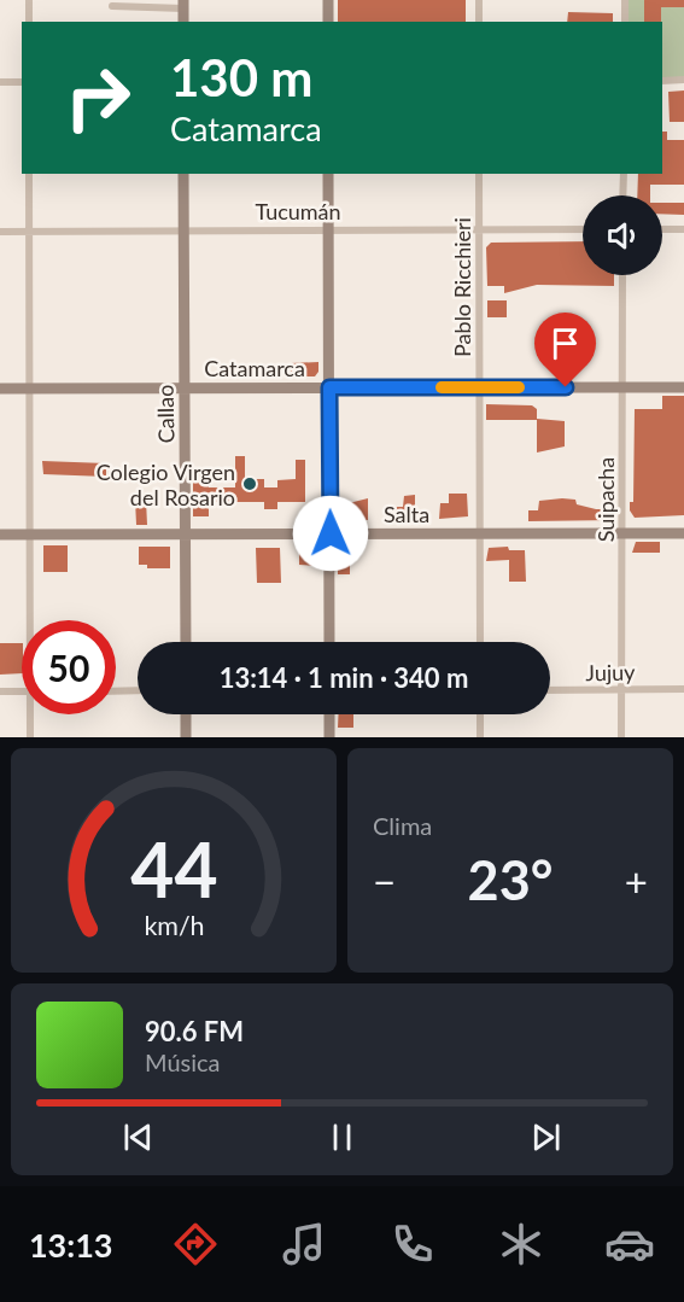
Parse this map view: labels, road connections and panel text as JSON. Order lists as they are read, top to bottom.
{
  "streets": {
    "main road": ["Catamarca", "Callao", "Salta"],
    "street": [
      "Tucumán",
      "Pablo Ricchieri",
      "Suipacha",
      "Jujuy"
    ]
  },
  "crossings": [
    ["Tucumán", "Pablo Ricchieri"],
    ["Tucumán", "Callao"],
    ["Pablo Ricchieri", "Catamarca"],
    ["Pablo Ricchieri", "Salta"],
    ["Catamarca", "Callao"],
    ["Catamarca", "Suipacha"],
    ["Callao", "Salta"],
    ["Suipacha", "Salta"],
    ["Suipacha", "Jujuy"]
  ],
  "places": ["Colegio Virgen del Rosario"],
  "page": {
    "turn": ["130 m", "Catamarca"],
    "limit": "50",
    "trip": "13:14 · 1 min · 340 m",
    "tile": "Clima",
    "heat": ["−", "23°", "+"],
    "song": ["90.6 FM", "Música"],
    "tabs": "13:13",
    "gauge": ["44", "km/h"]
  }
}
